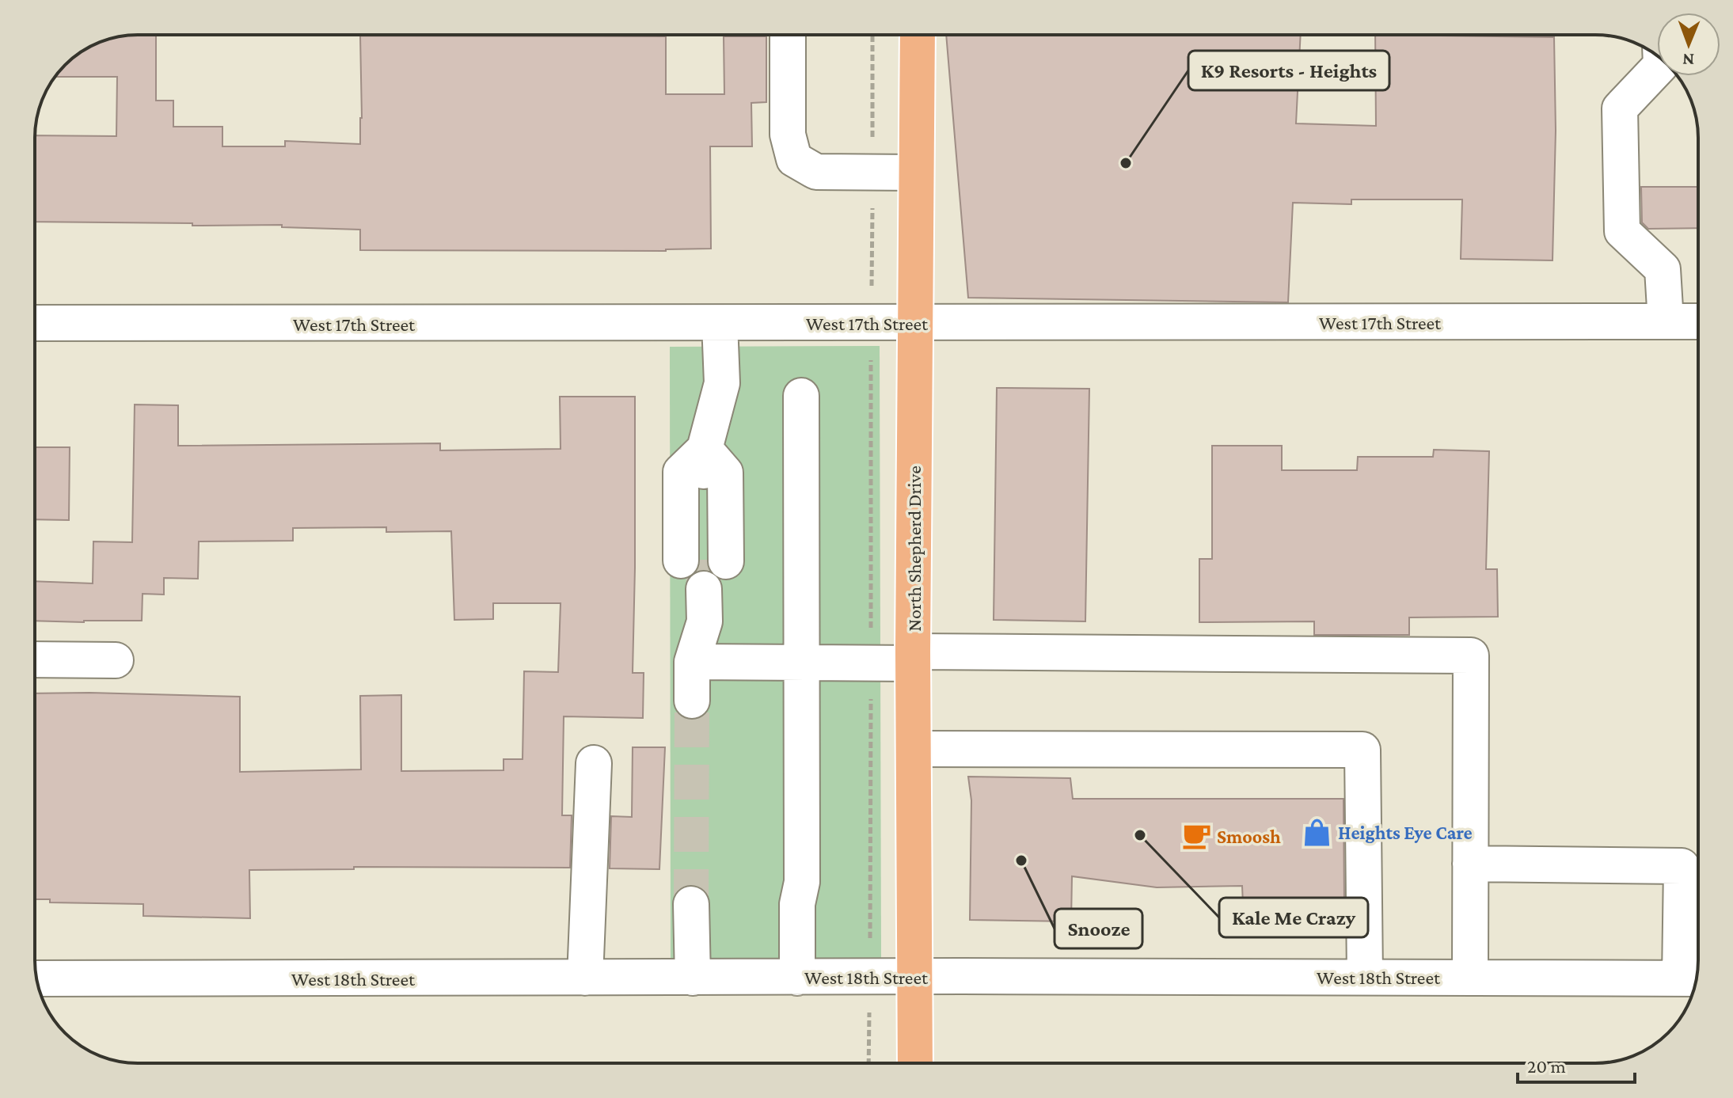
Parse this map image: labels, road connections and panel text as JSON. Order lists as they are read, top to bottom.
{
  "streets": {
    "main road": ["North Shepherd Drive"],
    "street": ["West 17th Street", "West 18th Street"]
  },
  "crossings": [
    ["West 17th Street", "North Shepherd Drive"],
    ["North Shepherd Drive", "West 18th Street"]
  ],
  "places": {
    "other": ["K9 Resorts - Heights", "Kale Me Crazy", "Snooze"],
    "shop": ["Heights Eye Care"],
    "cafe": ["Smoosh"]
  },
  "scale_bar": "20 m",
  "north": "bottom"
}
